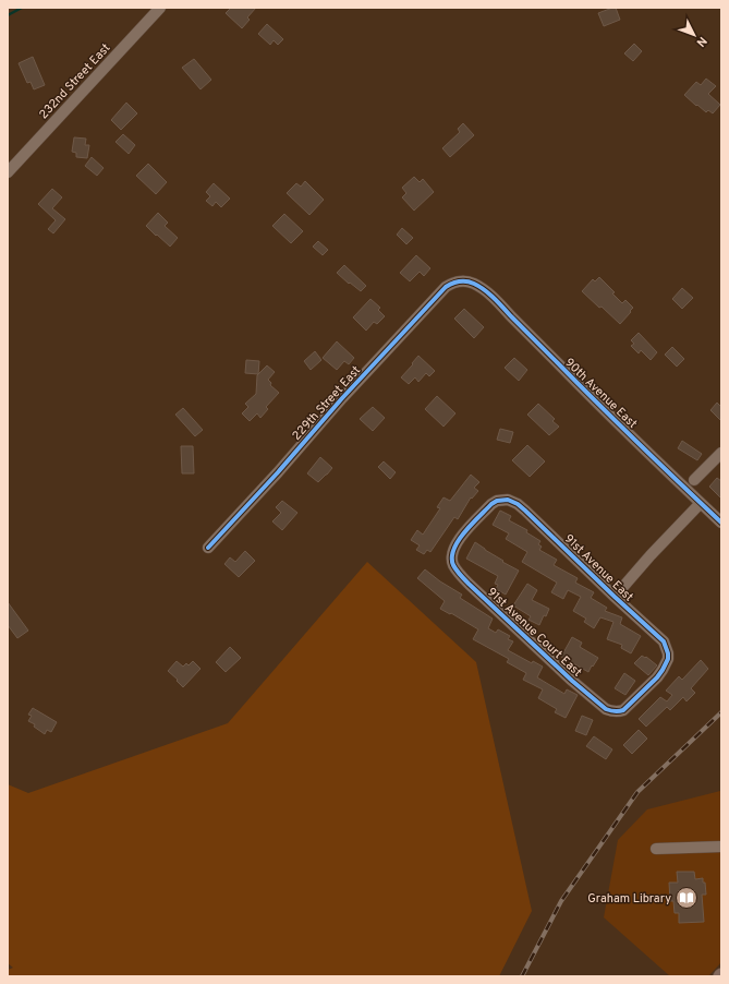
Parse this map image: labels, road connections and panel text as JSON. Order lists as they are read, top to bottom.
{
  "streets": {
    "street": [
      "232nd Street East",
      "90th Avenue East",
      "229th Street East",
      "91st Avenue East",
      "91st Avenue Court East"
    ]
  },
  "crossings": [
    ["90th Avenue East", "229th Street East"],
    ["91st Avenue East", "91st Avenue Court East"]
  ],
  "places": {
    "library": ["Graham Library"]
  },
  "north": "bottom right"
}
